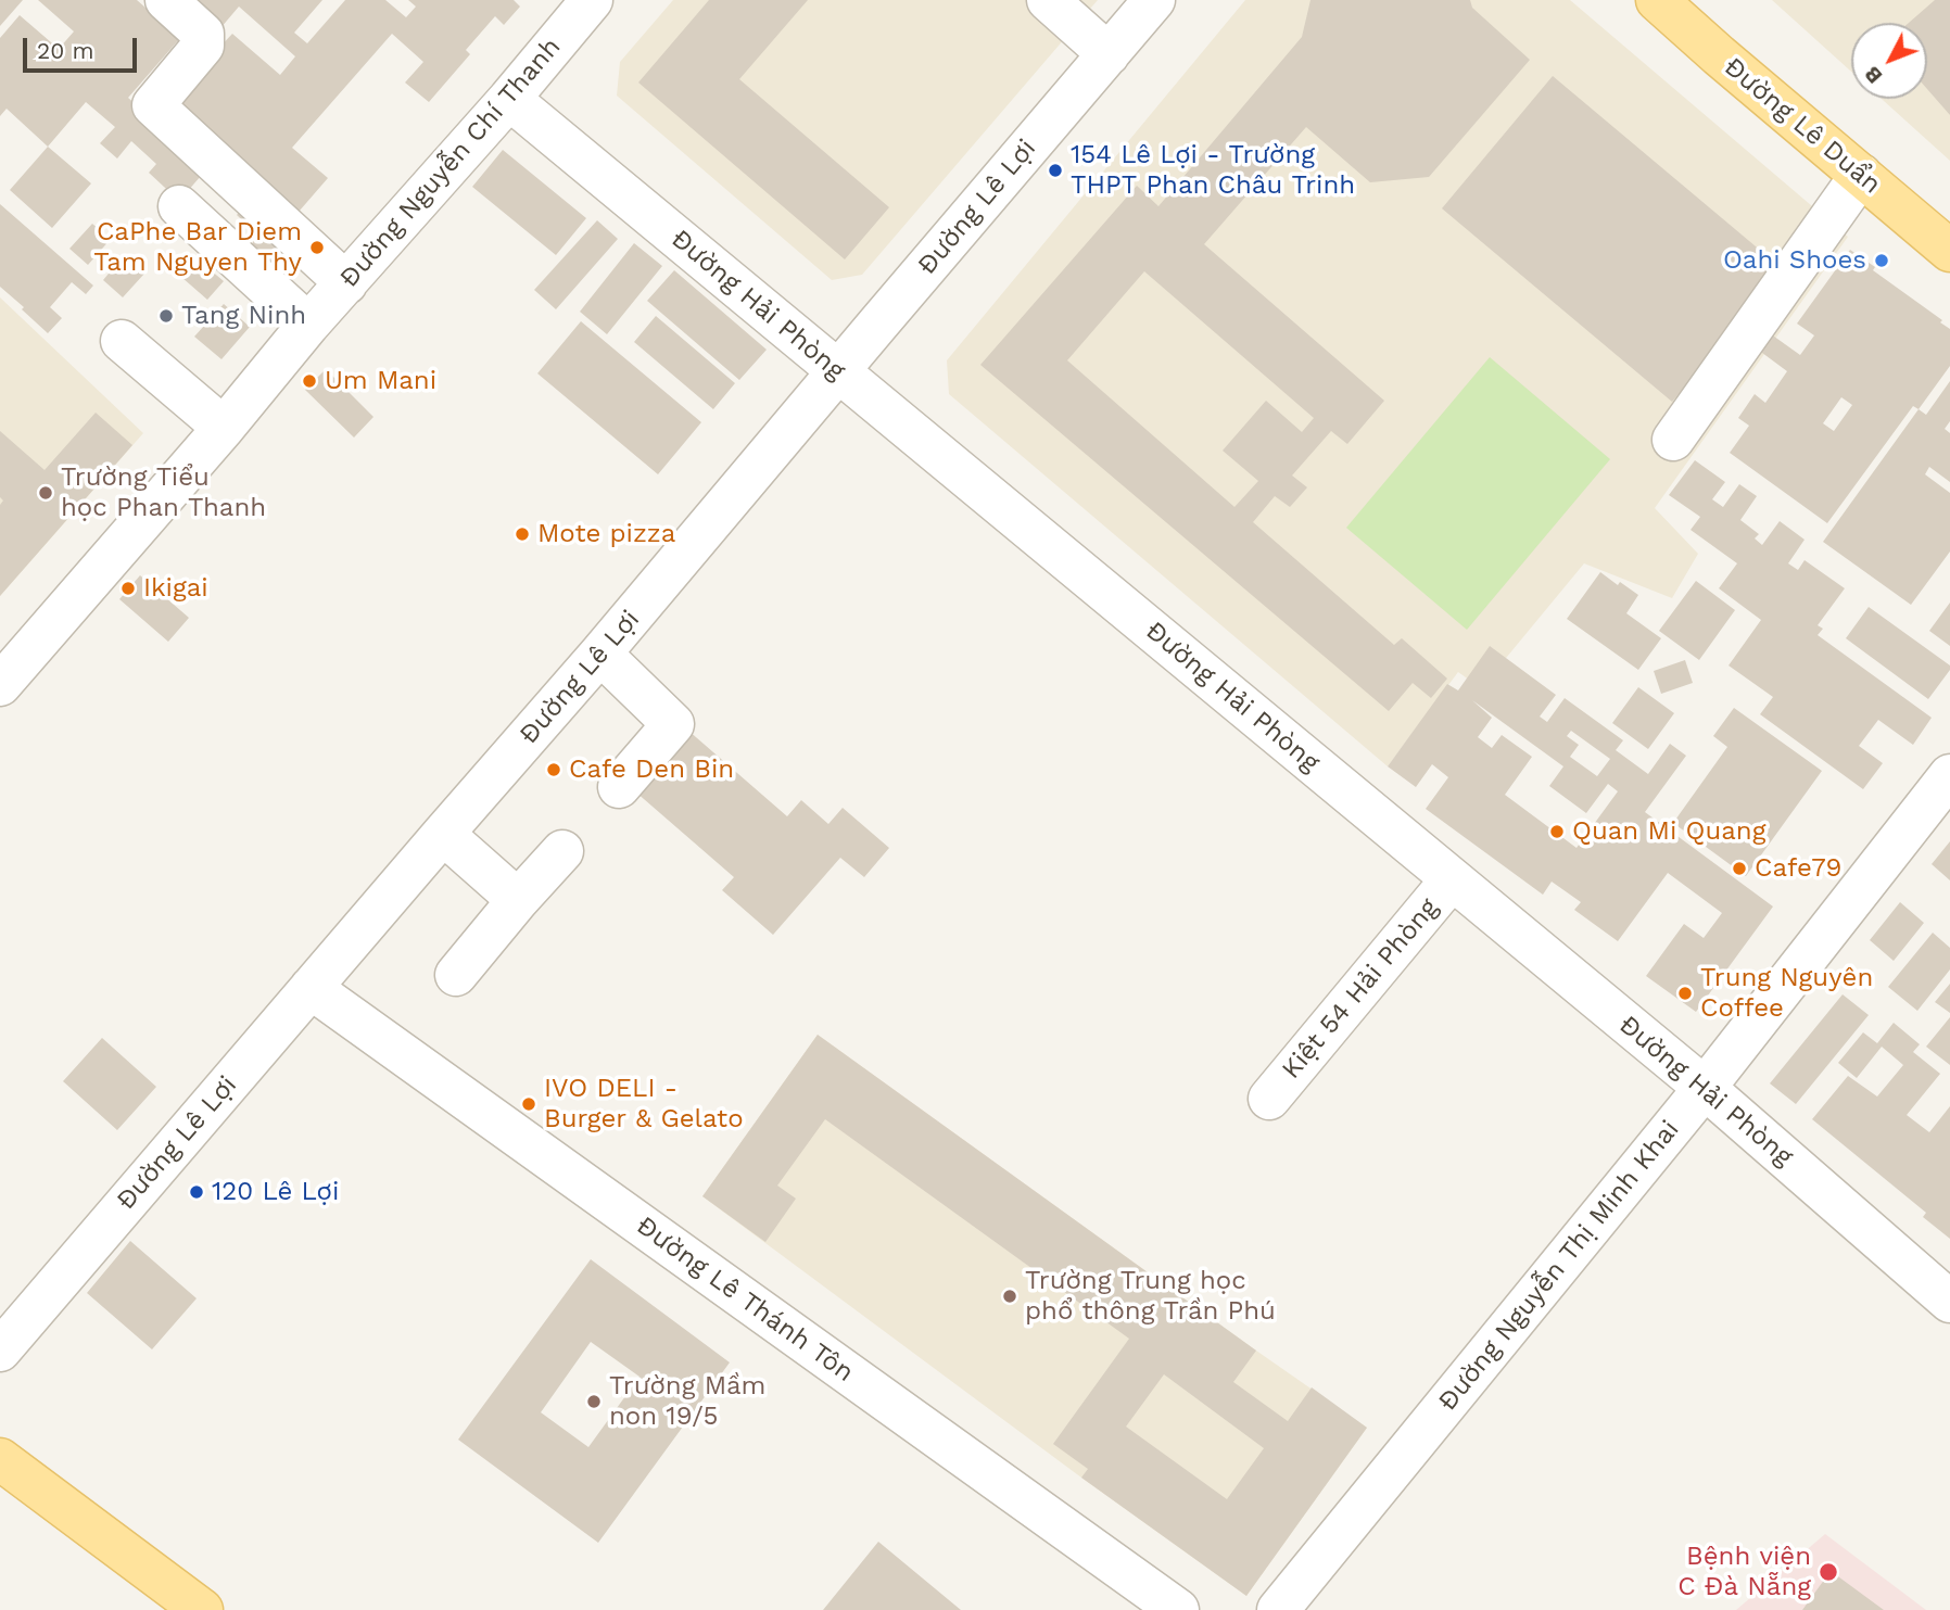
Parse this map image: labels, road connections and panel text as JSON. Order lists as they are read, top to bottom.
{
  "streets": {
    "main road": ["Đường Lê Duẩn"],
    "street": [
      "Đường Nguyễn Chí Thanh",
      "Đường Lê Lợi",
      "Đường Hải Phòng",
      "Kiệt 54 Hải Phòng",
      "Đường Nguyễn Thị Minh Khai",
      "Đường Lê Thánh Tôn"
    ]
  },
  "crossings": [
    ["Đường Nguyễn Chí Thanh", "Đường Hải Phòng"],
    ["Đường Lê Lợi", "Đường Hải Phòng"],
    ["Đường Lê Lợi", "Đường Lê Thánh Tôn"],
    ["Đường Hải Phòng", "Kiệt 54 Hải Phòng"],
    ["Đường Hải Phòng", "Đường Nguyễn Thị Minh Khai"]
  ],
  "places": [
    "154 Lê Lợi - Trường THPT Phan Châu Trinh",
    "CaPhe Bar Diem Tam Nguyen Thy",
    "Oahi Shoes",
    "Tang Ninh",
    "Um Mani",
    "Trường Tiểu học Phan Thanh",
    "Mote pizza",
    "Ikigai",
    "Cafe Den Bin",
    "Quan Mi Quang",
    "Cafe79",
    "Trung Nguyên Coffee",
    "IVO DELI - Burger & Gelato",
    "120 Lê Lợi",
    "Trường Trung học phổ thông Trần Phú",
    "Trường Mầm non 19/5",
    "Bệnh viện C Đà Nẵng"
  ],
  "scale_bar": "20 m",
  "north": "bottom left"
}
